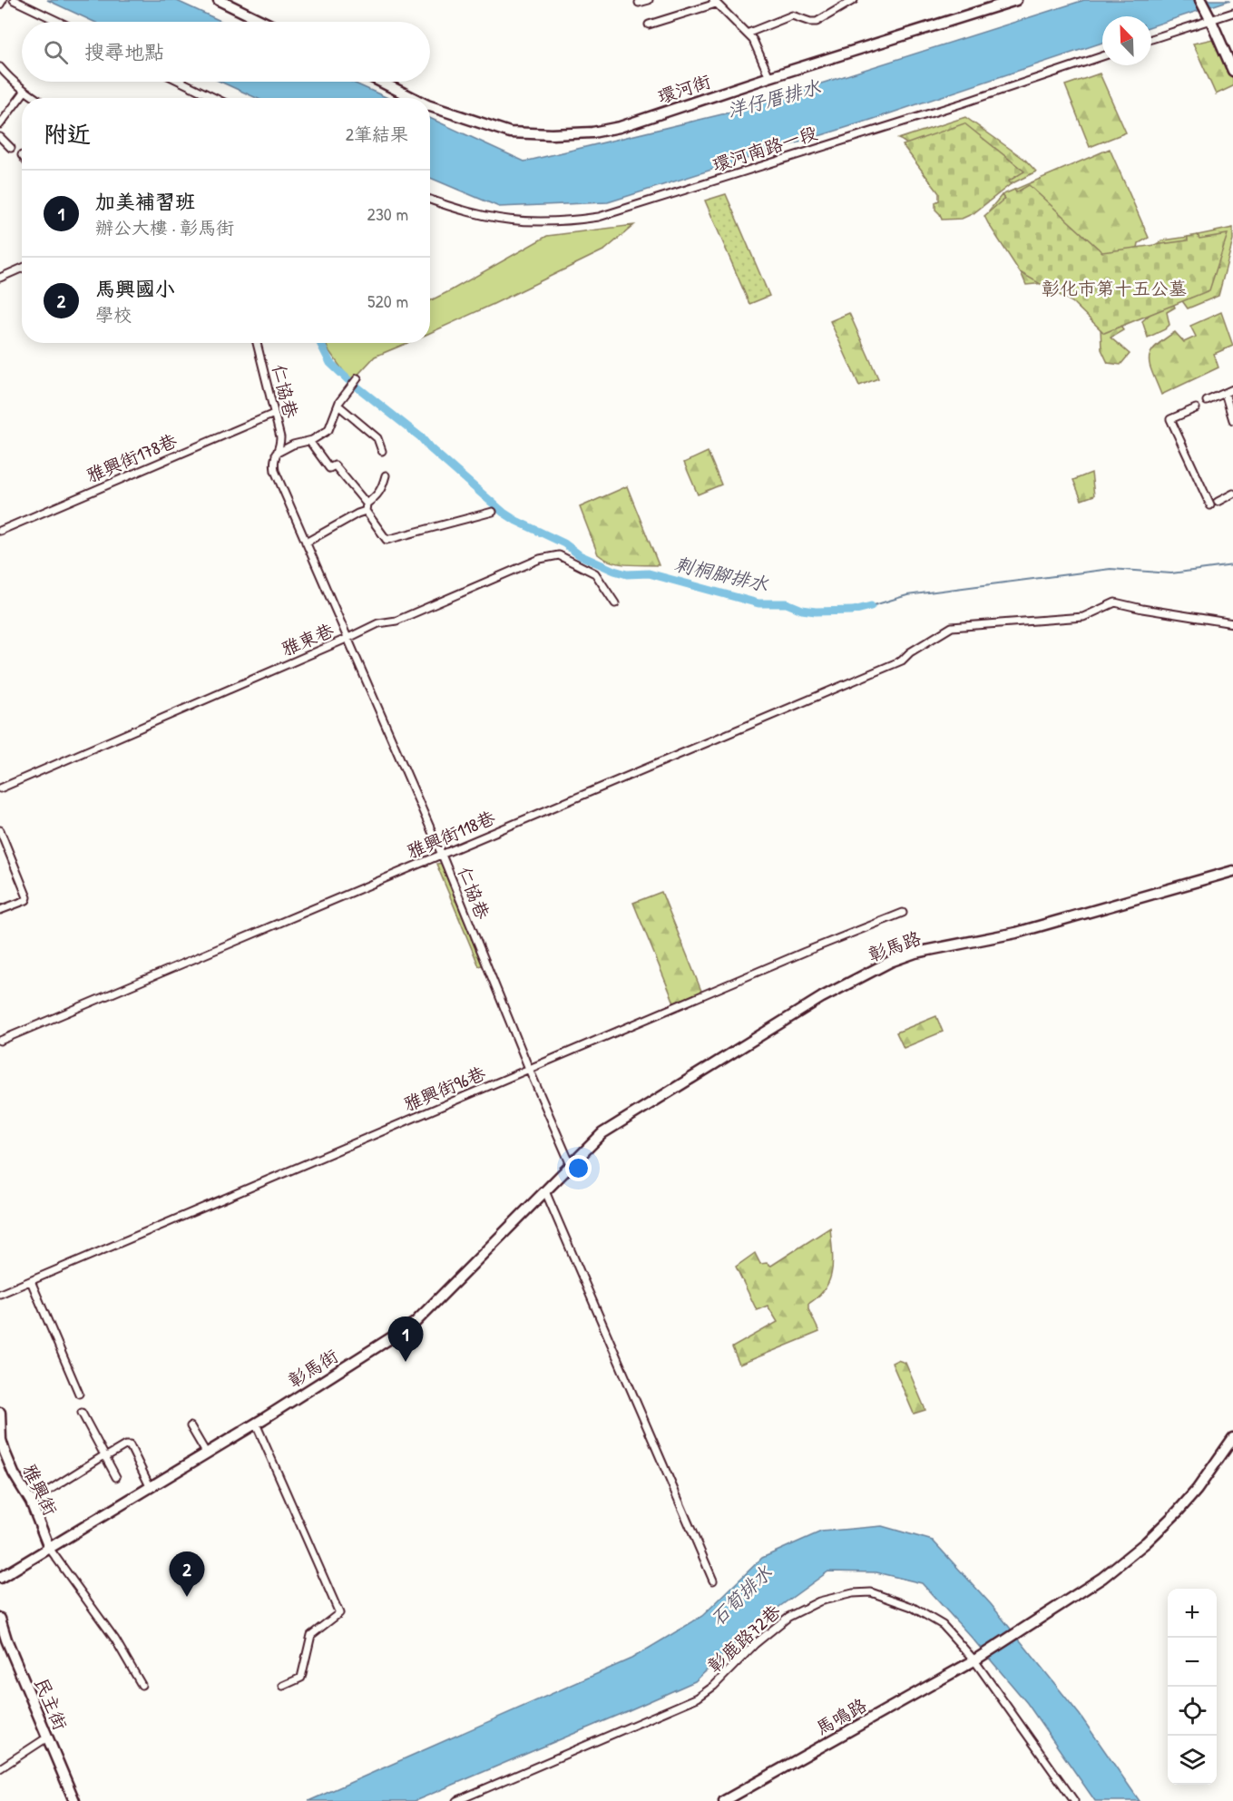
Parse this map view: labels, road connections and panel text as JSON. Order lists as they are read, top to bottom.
{
  "streets": {
    "street": [
      "環河街",
      "環河南路一段",
      "仁協巷",
      "雅興街178巷",
      "雅東巷",
      "雅興街118巷",
      "彰馬路",
      "雅興街96巷",
      "彰馬街",
      "雅興街",
      "彰鹿路72巷",
      "民主街",
      "馬鳴路"
    ]
  },
  "crossings": [
    ["仁協巷", "雅興街178巷"],
    ["仁協巷", "雅東巷"],
    ["仁協巷", "雅興街118巷"],
    ["仁協巷", "雅興街96巷"],
    ["仁協巷", "彰馬街"],
    ["彰馬路", "彰馬街"],
    ["彰馬街", "雅興街"],
    ["彰鹿路72巷", "馬鳴路"]
  ],
  "water": ["洋仔厝排水", "刺桐腳排水", "石筍排水"],
  "parks": ["彰化市第十五公墓"],
  "north": "top left",
  "page": {
    "search": "搜尋地點",
    "heading": ["附近", "2筆結果"],
    "list": [
      {
        "mark": "1",
        "name": "加美補習班",
        "note": "辦公大樓 · 彰馬街",
        "value": "230 m"
      },
      {
        "mark": "2",
        "name": "馬興國小",
        "note": "學校",
        "value": "520 m"
      }
    ],
    "pins": ["1", "2"],
    "map_buttons": ["+", "−"]
  }
}
